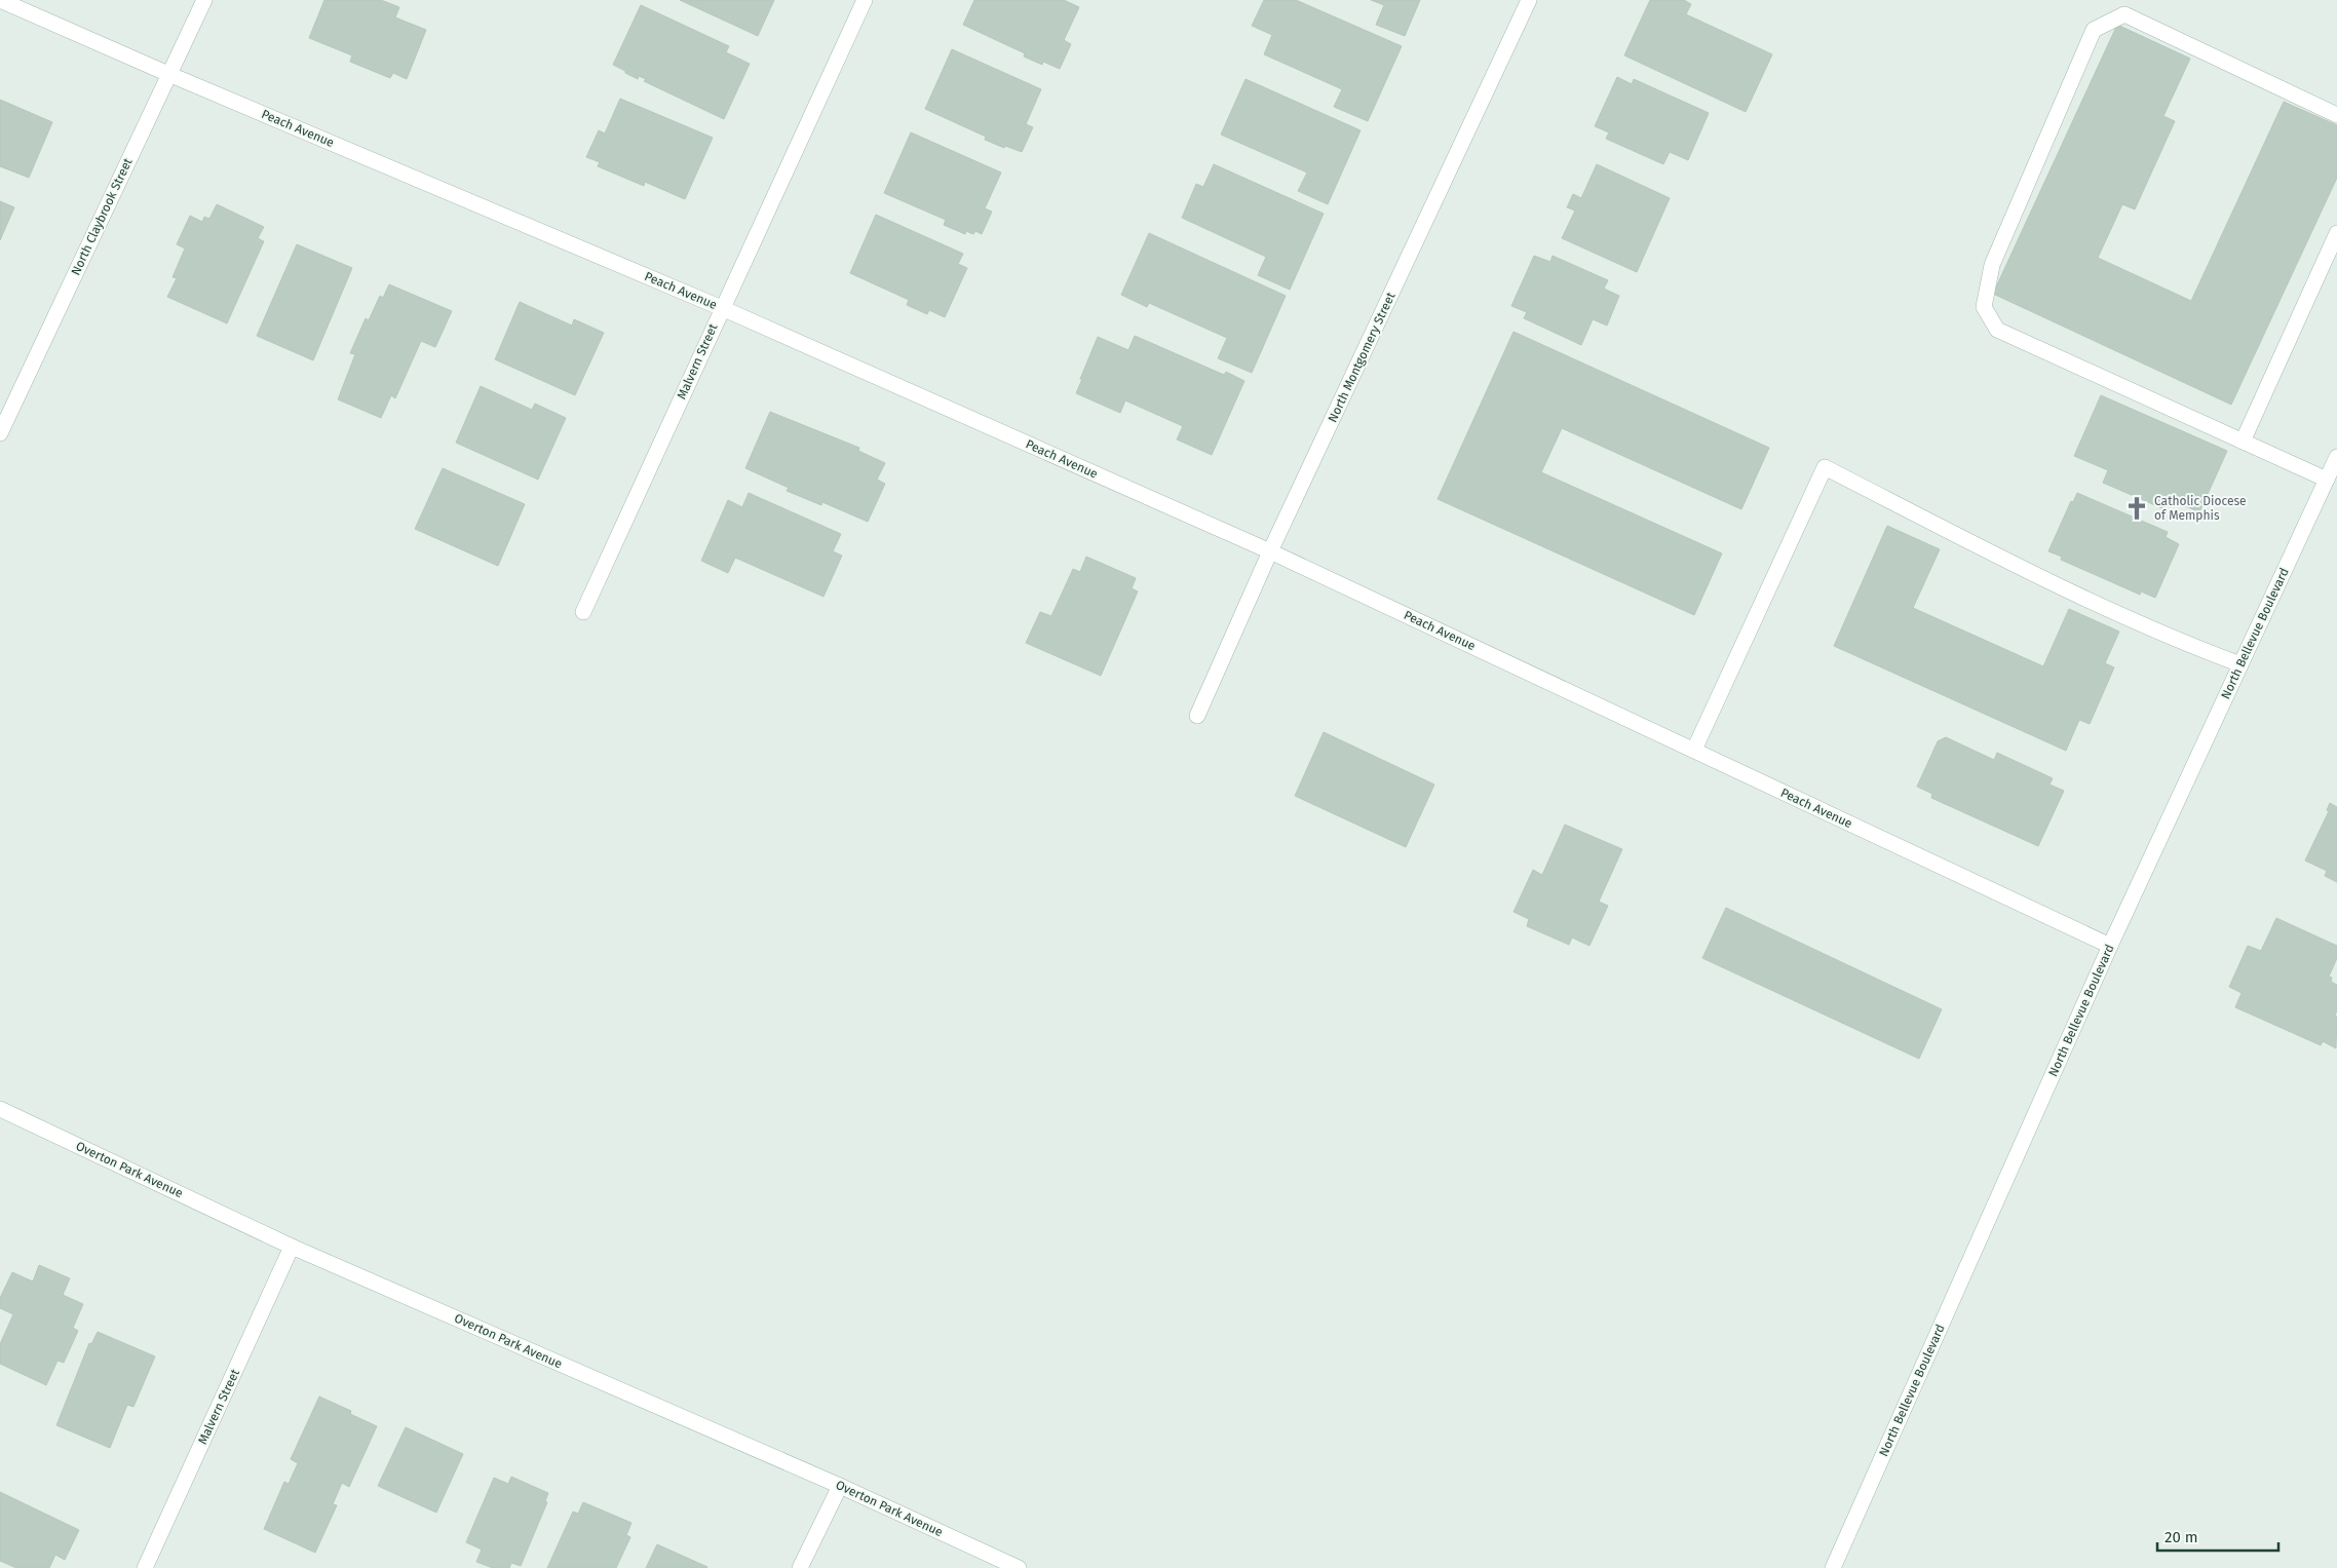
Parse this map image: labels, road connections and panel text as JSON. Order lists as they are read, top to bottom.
{
  "streets": {
    "street": [
      "Peach Avenue",
      "North Claybrook Street",
      "North Montgomery Street",
      "Malvern Street",
      "North Bellevue Boulevard",
      "Overton Park Avenue"
    ]
  },
  "crossings": [
    ["Peach Avenue", "North Claybrook Street"],
    ["Peach Avenue", "North Montgomery Street"],
    ["Peach Avenue", "Malvern Street"],
    ["Peach Avenue", "North Bellevue Boulevard"],
    ["Malvern Street", "Overton Park Avenue"]
  ],
  "places": {
    "church": ["Catholic Diocese of Memphis"]
  },
  "scale_bar": "20 m"
}
